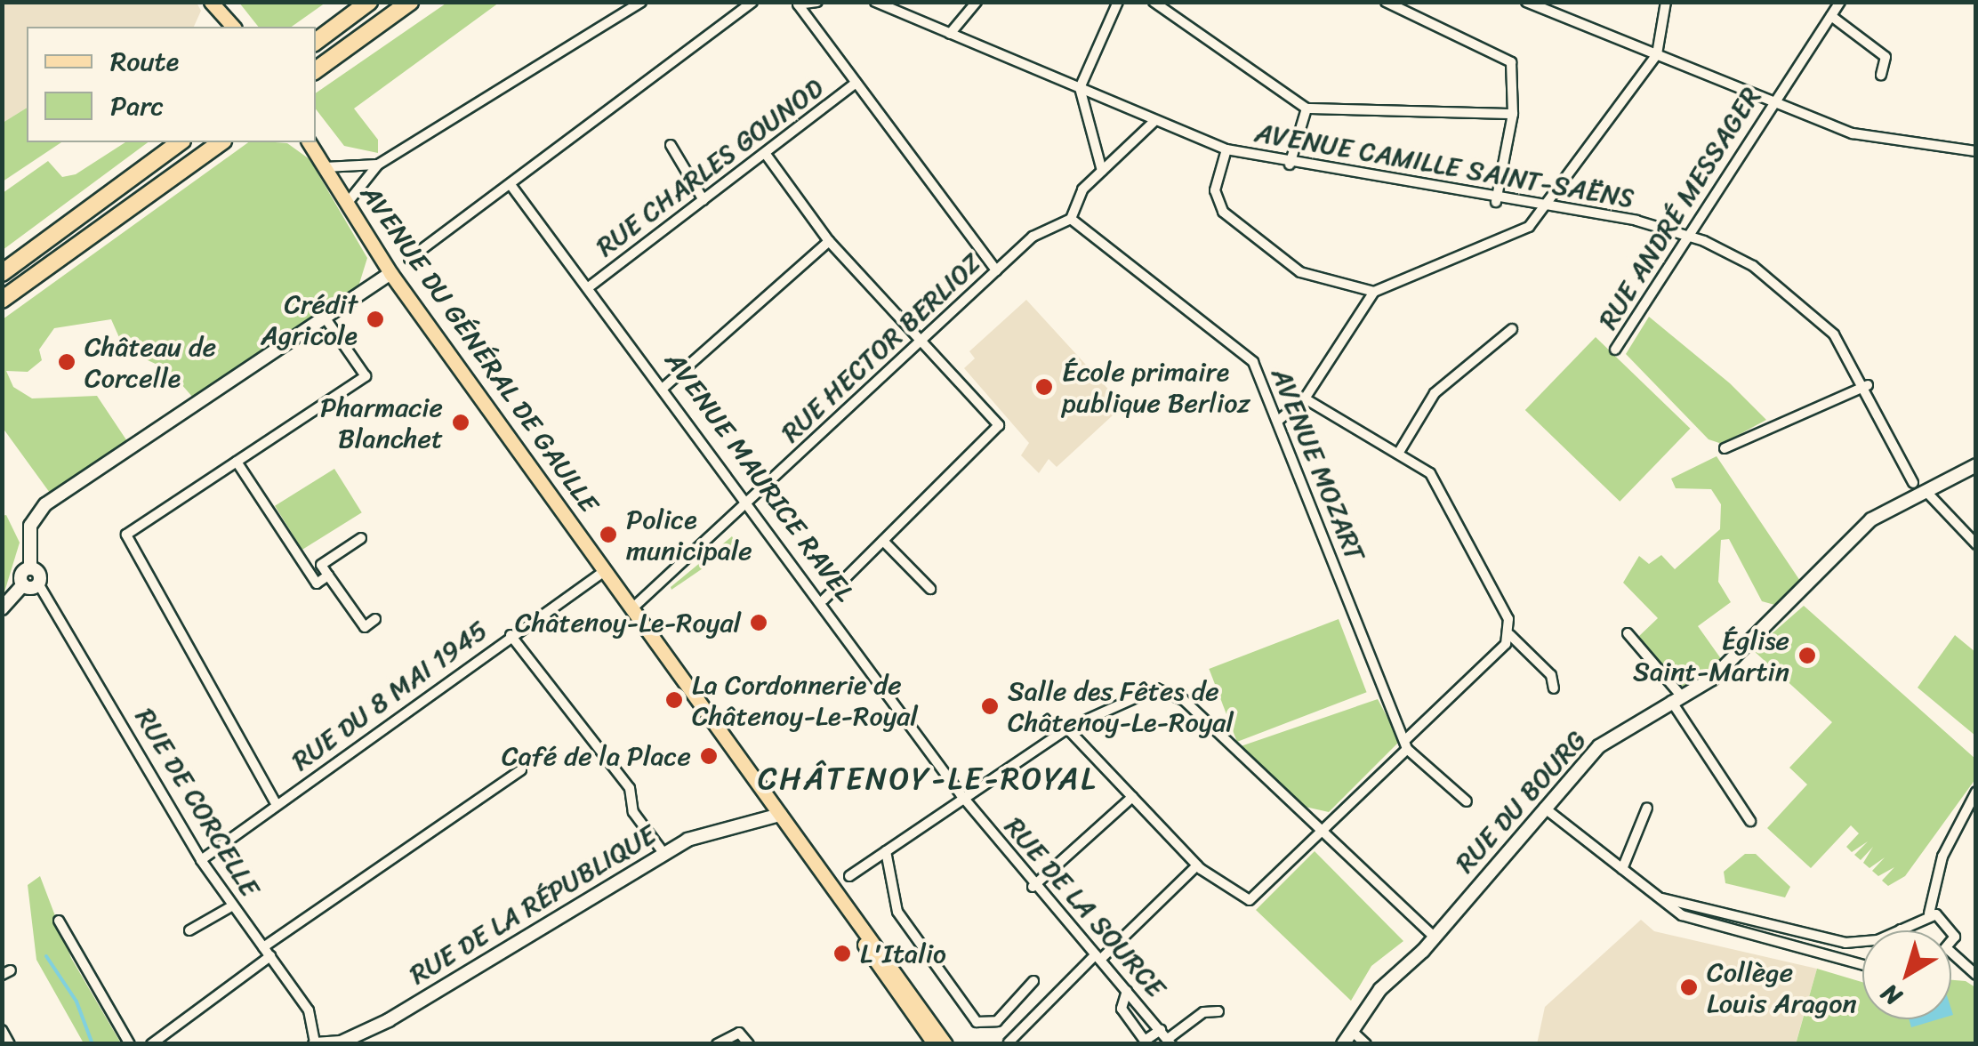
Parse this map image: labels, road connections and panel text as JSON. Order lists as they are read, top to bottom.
{
  "streets": {
    "main road": ["AVENUE DU GÉNÉRAL DE GAULLE"],
    "street": [
      "AVENUE CAMILLE SAINT-SAËNS",
      "RUE CHARLES GOUNOD",
      "RUE ANDRÉ MESSAGER",
      "RUE HECTOR BERLIOZ",
      "AVENUE MOZART",
      "AVENUE MAURICE RAVEL",
      "RUE DU 8 MAI 1945",
      "RUE DU BOURG",
      "RUE DE CORCELLE",
      "RUE DE LA RÉPUBLIQUE",
      "RUE DE LA SOURCE"
    ]
  },
  "crossings": [
    ["AVENUE CAMILLE SAINT-SAËNS", "RUE ANDRÉ MESSAGER"],
    ["RUE CHARLES GOUNOD", "AVENUE MAURICE RAVEL"],
    ["RUE HECTOR BERLIOZ", "AVENUE DU GÉNÉRAL DE GAULLE"],
    ["RUE HECTOR BERLIOZ", "AVENUE MOZART"],
    ["RUE HECTOR BERLIOZ", "AVENUE MAURICE RAVEL"],
    ["AVENUE DU GÉNÉRAL DE GAULLE", "RUE DU 8 MAI 1945"],
    ["AVENUE DU GÉNÉRAL DE GAULLE", "RUE DE LA RÉPUBLIQUE"],
    ["AVENUE MAURICE RAVEL", "RUE DE LA SOURCE"],
    ["RUE DU 8 MAI 1945", "RUE DE CORCELLE"],
    ["RUE DE CORCELLE", "RUE DE LA RÉPUBLIQUE"]
  ],
  "districts": ["CHÂTENOY-LE-ROYAL"],
  "places": [
    "Crédit Agricole",
    "Château de Corcelle",
    "École primaire publique Berlioz",
    "Pharmacie Blanchet",
    "Police municipale",
    "Châtenoy-Le-Royal",
    "Église Saint-Martin",
    "La Cordonnerie de Châtenoy-Le-Royal",
    "Salle des Fêtes de Châtenoy-Le-Royal",
    "Café de la Place",
    "L'Italio",
    "Collège Louis Aragon"
  ],
  "legend": ["Route", "Parc"],
  "north": "bottom left"
}
